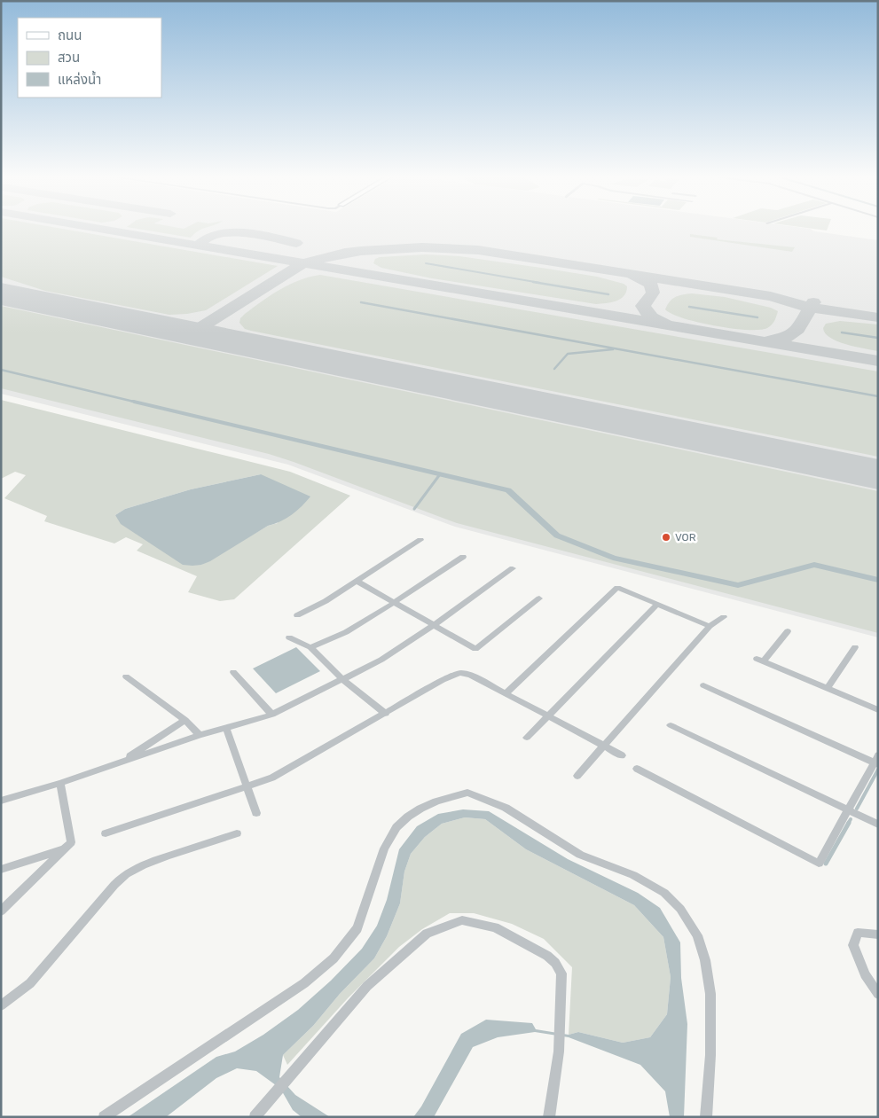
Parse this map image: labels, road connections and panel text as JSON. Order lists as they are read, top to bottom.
{
  "places": ["VOR"],
  "legend": ["ถนน", "สวน", "แหล่งน้ำ"]
}
